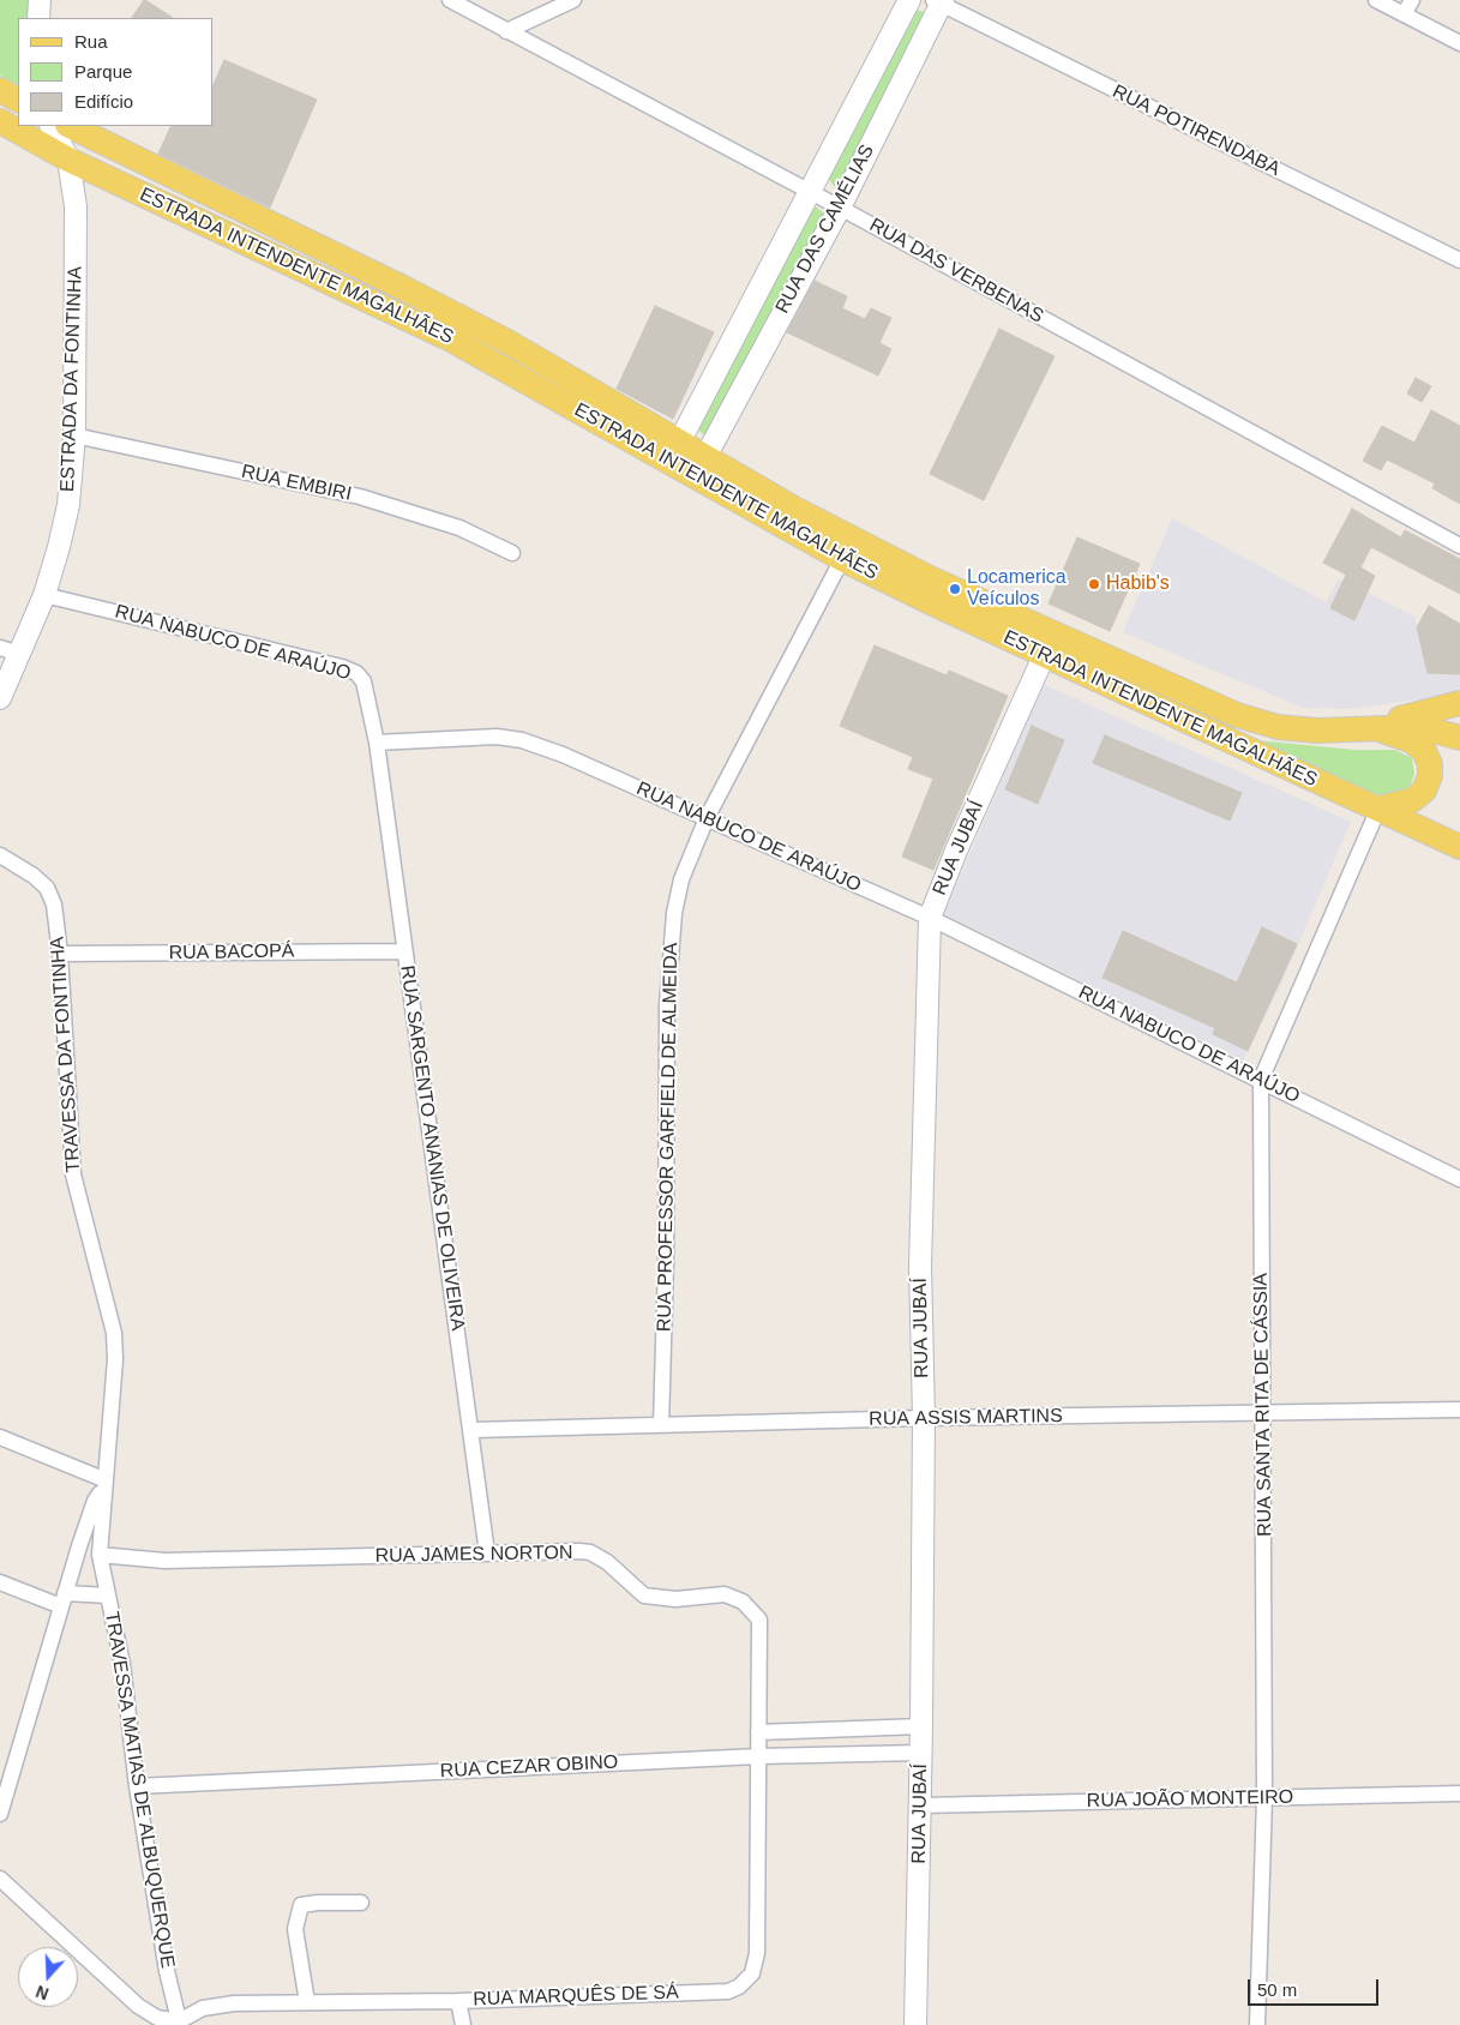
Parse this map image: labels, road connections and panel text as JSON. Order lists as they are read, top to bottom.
{
  "streets": {
    "main road": ["ESTRADA INTENDENTE MAGALHÃES"],
    "street": [
      "RUA POTIRENDABA",
      "RUA DAS CAMÉLIAS",
      "RUA DAS VERBENAS",
      "ESTRADA DA FONTINHA",
      "RUA EMBIRI",
      "RUA NABUCO DE ARAÚJO",
      "RUA JUBAÍ",
      "RUA BACOPÁ",
      "TRAVESSA DA FONTINHA",
      "RUA PROFESSOR GARFIELD DE ALMEIDA",
      "RUA SARGENTO ANANIAS DE OLIVEIRA",
      "RUA SANTA RITA DE CÁSSIA",
      "RUA ASSIS MARTINS",
      "RUA JAMES NORTON",
      "RUA CEZAR OBINO",
      "TRAVESSA MATIAS DE ALBUQUERQUE",
      "RUA JOÃO MONTEIRO",
      "RUA MARQUÊS DE SÁ"
    ]
  },
  "crossings": [
    ["RUA POTIRENDABA", "RUA DAS CAMÉLIAS"],
    ["RUA DAS CAMÉLIAS", "ESTRADA INTENDENTE MAGALHÃES"],
    ["RUA DAS CAMÉLIAS", "RUA DAS VERBENAS"],
    ["ESTRADA INTENDENTE MAGALHÃES", "ESTRADA DA FONTINHA"],
    ["ESTRADA INTENDENTE MAGALHÃES", "RUA JUBAÍ"],
    ["ESTRADA INTENDENTE MAGALHÃES", "RUA PROFESSOR GARFIELD DE ALMEIDA"],
    ["ESTRADA INTENDENTE MAGALHÃES", "RUA SANTA RITA DE CÁSSIA"],
    ["ESTRADA DA FONTINHA", "RUA EMBIRI"],
    ["ESTRADA DA FONTINHA", "RUA NABUCO DE ARAÚJO"],
    ["RUA NABUCO DE ARAÚJO", "RUA JUBAÍ"],
    ["RUA NABUCO DE ARAÚJO", "RUA PROFESSOR GARFIELD DE ALMEIDA"],
    ["RUA NABUCO DE ARAÚJO", "RUA SARGENTO ANANIAS DE OLIVEIRA"],
    ["RUA NABUCO DE ARAÚJO", "RUA SANTA RITA DE CÁSSIA"],
    ["RUA JUBAÍ", "RUA ASSIS MARTINS"],
    ["RUA JUBAÍ", "RUA CEZAR OBINO"],
    ["RUA JUBAÍ", "RUA JOÃO MONTEIRO"],
    ["RUA BACOPÁ", "TRAVESSA DA FONTINHA"],
    ["RUA BACOPÁ", "RUA SARGENTO ANANIAS DE OLIVEIRA"],
    ["TRAVESSA DA FONTINHA", "RUA JAMES NORTON"],
    ["TRAVESSA DA FONTINHA", "TRAVESSA MATIAS DE ALBUQUERQUE"],
    ["RUA PROFESSOR GARFIELD DE ALMEIDA", "RUA ASSIS MARTINS"],
    ["RUA SARGENTO ANANIAS DE OLIVEIRA", "RUA ASSIS MARTINS"],
    ["RUA SARGENTO ANANIAS DE OLIVEIRA", "RUA JAMES NORTON"],
    ["RUA SANTA RITA DE CÁSSIA", "RUA ASSIS MARTINS"],
    ["RUA SANTA RITA DE CÁSSIA", "RUA JOÃO MONTEIRO"],
    ["RUA JAMES NORTON", "RUA CEZAR OBINO"],
    ["RUA JAMES NORTON", "TRAVESSA MATIAS DE ALBUQUERQUE"],
    ["RUA JAMES NORTON", "RUA MARQUÊS DE SÁ"],
    ["RUA CEZAR OBINO", "TRAVESSA MATIAS DE ALBUQUERQUE"],
    ["RUA CEZAR OBINO", "RUA MARQUÊS DE SÁ"],
    ["TRAVESSA MATIAS DE ALBUQUERQUE", "RUA MARQUÊS DE SÁ"]
  ],
  "places": ["Habib's", "Locamerica Veículos"],
  "legend": ["Rua", "Parque", "Edifício"],
  "scale_bar": "50 m",
  "north": "bottom"
}
